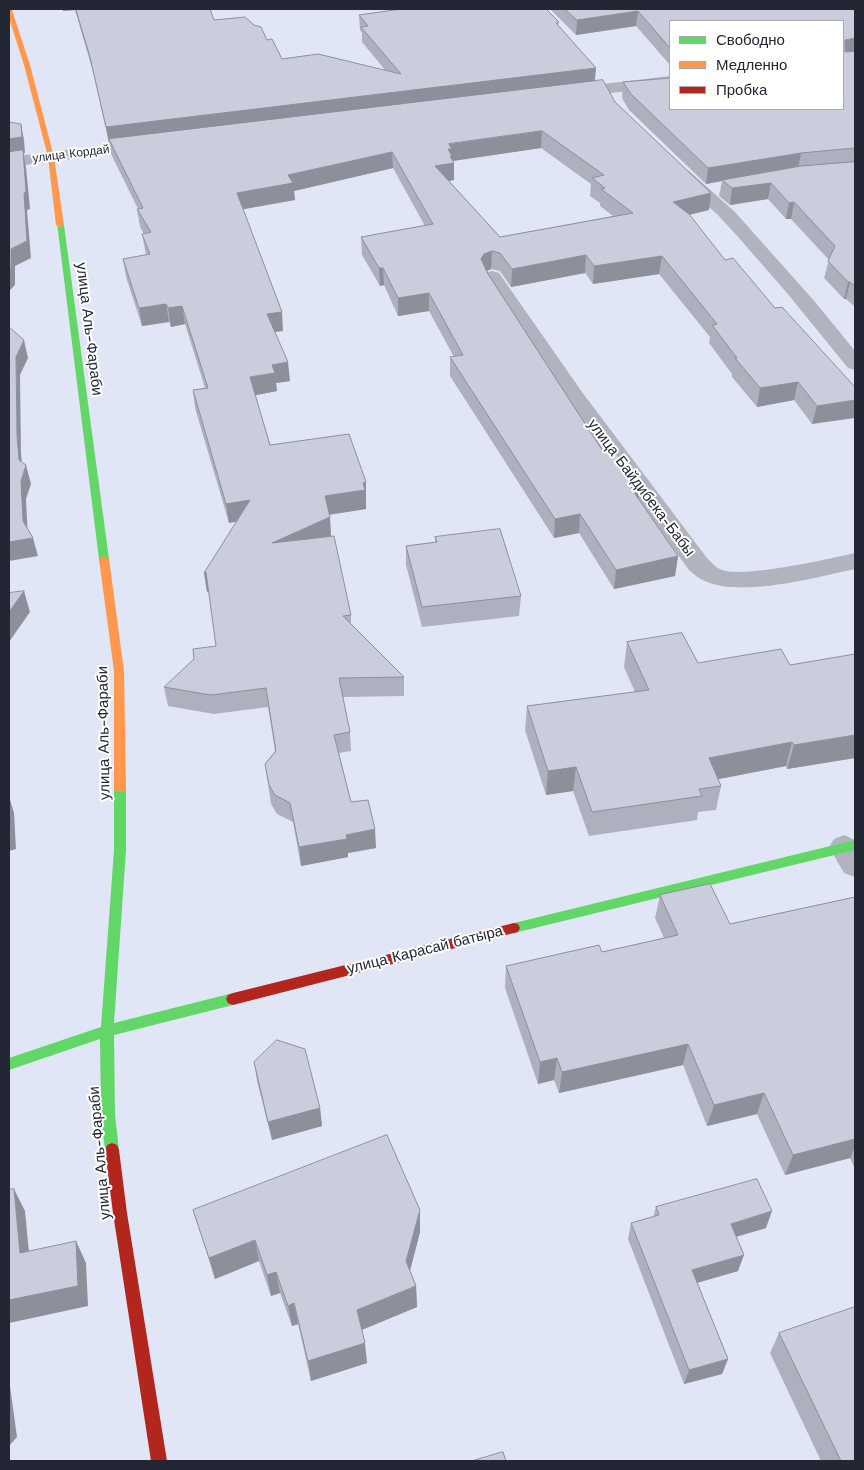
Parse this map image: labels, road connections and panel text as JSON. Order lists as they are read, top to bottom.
{
  "streets": {
    "street": [
      "улица Кордай",
      "улица Аль-Фараби",
      "улица Байдибека-Бабы",
      "улица Карасай батыра"
    ]
  },
  "crossings": [
    ["улица Кордай", "улица Аль-Фараби"],
    ["улица Аль-Фараби", "улица Карасай батыра"]
  ],
  "legend": ["Свободно", "Медленно", "Пробка"]
}
